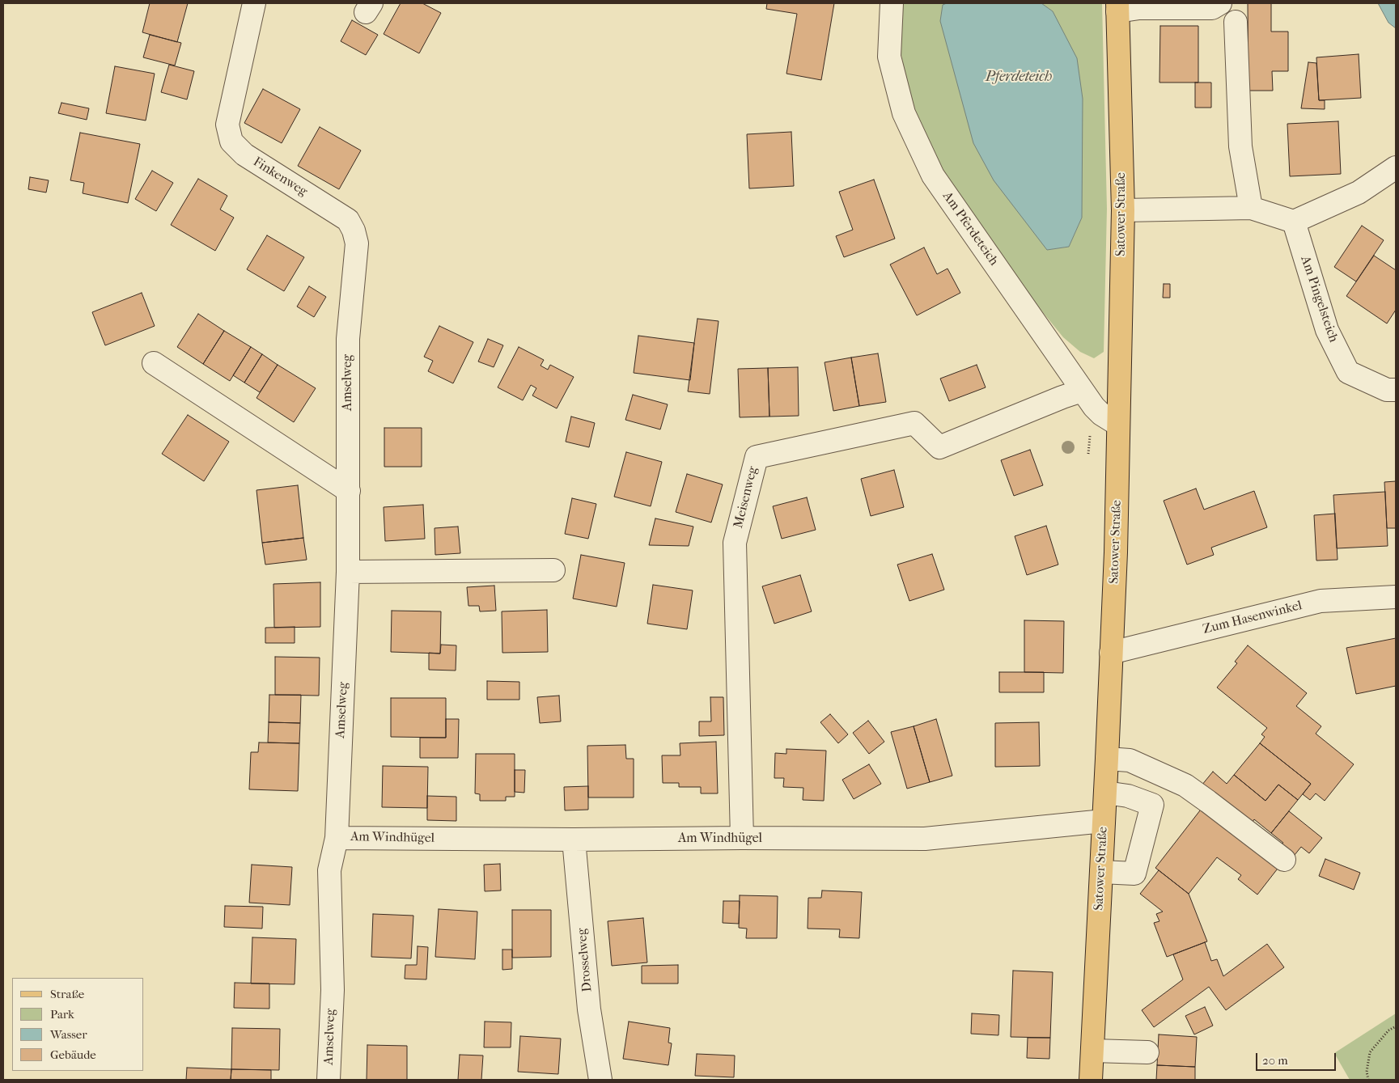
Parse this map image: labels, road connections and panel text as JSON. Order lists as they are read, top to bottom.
{
  "streets": {
    "main road": ["Satower Straße"],
    "street": [
      "Finkenweg",
      "Am Pferdeteich",
      "Am Pingelsteich",
      "Amselweg",
      "Meisenweg",
      "Zum Hasenwinkel",
      "Am Windhügel",
      "Drosselweg"
    ]
  },
  "crossings": [
    ["Finkenweg", "Amselweg"],
    ["Satower Straße", "Am Pferdeteich"],
    ["Satower Straße", "Zum Hasenwinkel"],
    ["Satower Straße", "Am Windhügel"],
    ["Am Pferdeteich", "Meisenweg"],
    ["Amselweg", "Am Windhügel"],
    ["Meisenweg", "Am Windhügel"],
    ["Am Windhügel", "Drosselweg"]
  ],
  "water": ["Pferdeteich"],
  "legend": [
    "Straße",
    "Park",
    "Wasser",
    "Gebäude"
  ],
  "scale_bar": "20 m"
}
